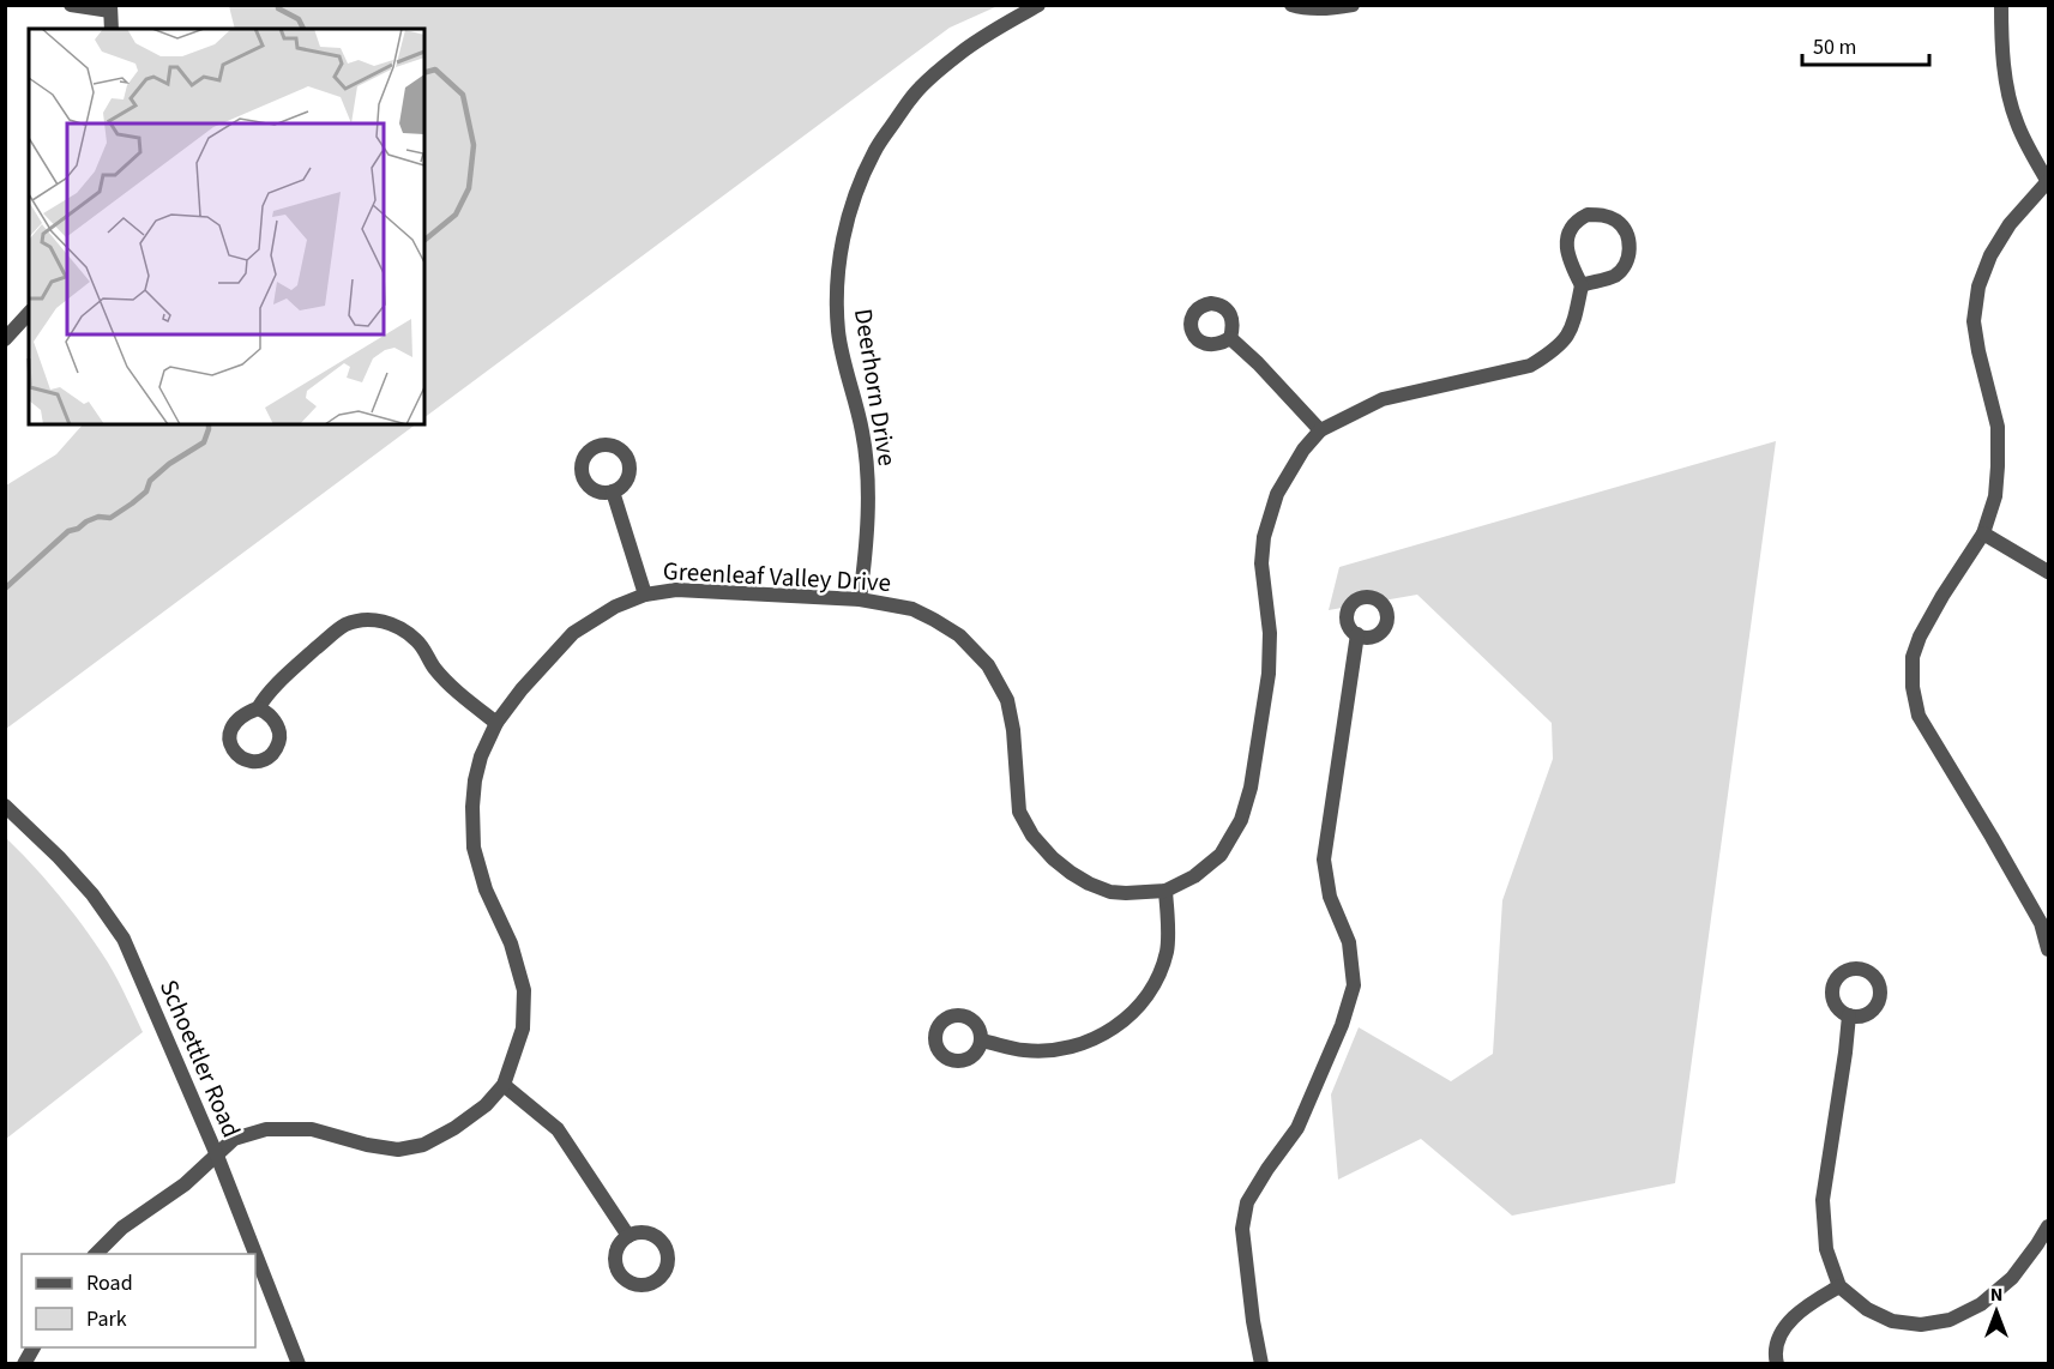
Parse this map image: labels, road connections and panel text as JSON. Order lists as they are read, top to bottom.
{
  "streets": {
    "street": ["Deerhorn Drive", "Greenleaf Valley Drive", "Schoettler Road"]
  },
  "crossings": [
    ["Deerhorn Drive", "Greenleaf Valley Drive"],
    ["Greenleaf Valley Drive", "Schoettler Road"]
  ],
  "legend": ["Road", "Park"],
  "scale_bar": "50 m",
  "north": "top"
}
